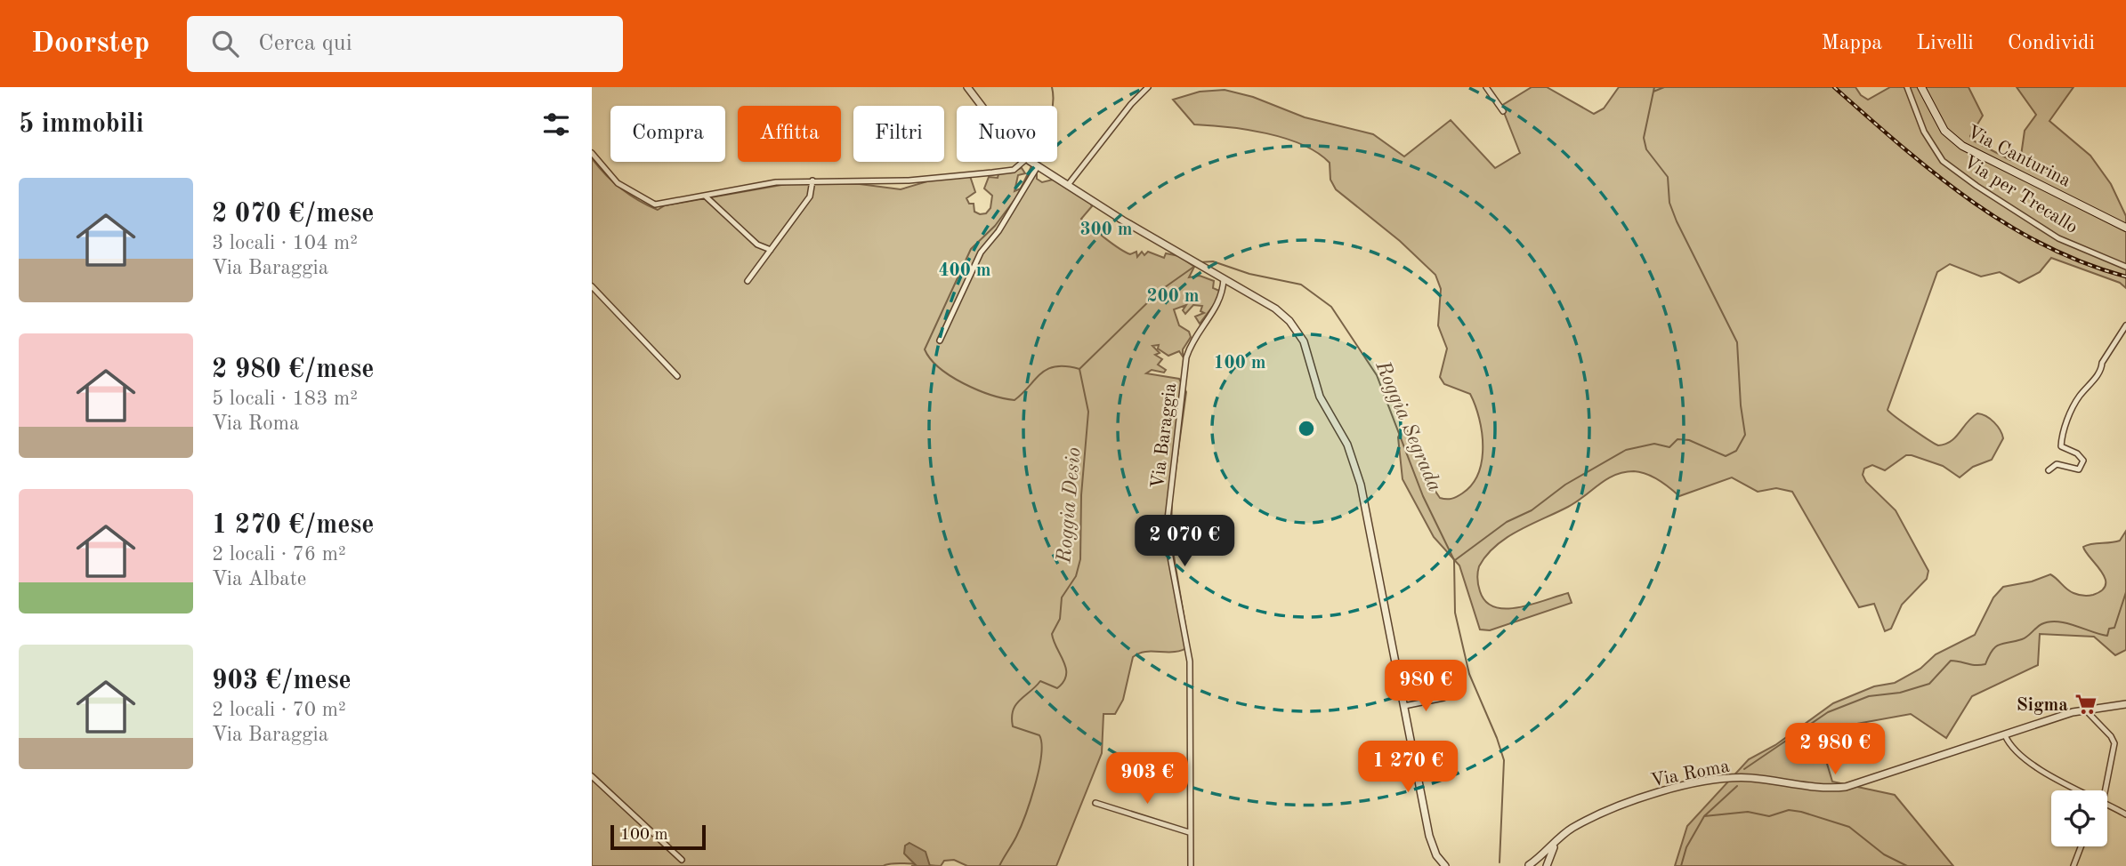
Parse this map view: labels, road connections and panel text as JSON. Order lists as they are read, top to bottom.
{
  "streets": {
    "main road": ["Via Canturina"],
    "street": ["Via per Trecallo", "Via Baraggia", "Via Roma"]
  },
  "water": ["Roggia Segrada", "Roggia Desio"],
  "places": {
    "supermarket": ["Sigma"]
  },
  "scale_bar": "100 m",
  "page": {
    "header": "Doorstep",
    "search": "Cerca qui",
    "nav": ["Mappa", "Livelli", "Condividi"],
    "heading": "5 immobili",
    "chip": [
      "Compra",
      "Affitta",
      "Filtri",
      "Nuovo"
    ],
    "list": [
      {
        "name": "2 070 €/mese",
        "note": "3 locali · 104 m² · Via Baraggia"
      },
      {
        "name": "2 980 €/mese",
        "note": "5 locali · 183 m² · Via Roma"
      },
      {
        "name": "1 270 €/mese",
        "note": "2 locali · 76 m² · Via Albate"
      },
      {
        "name": "903 €/mese",
        "note": "2 locali · 70 m² · Via Baraggia"
      }
    ],
    "price": [
      "2 070 €",
      "980 €",
      "2 980 €",
      "1 270 €",
      "903 €"
    ],
    "scale": "100 m"
  },
  "rings": [
    "300 m",
    "400 m",
    "200 m",
    "100 m"
  ]
}
